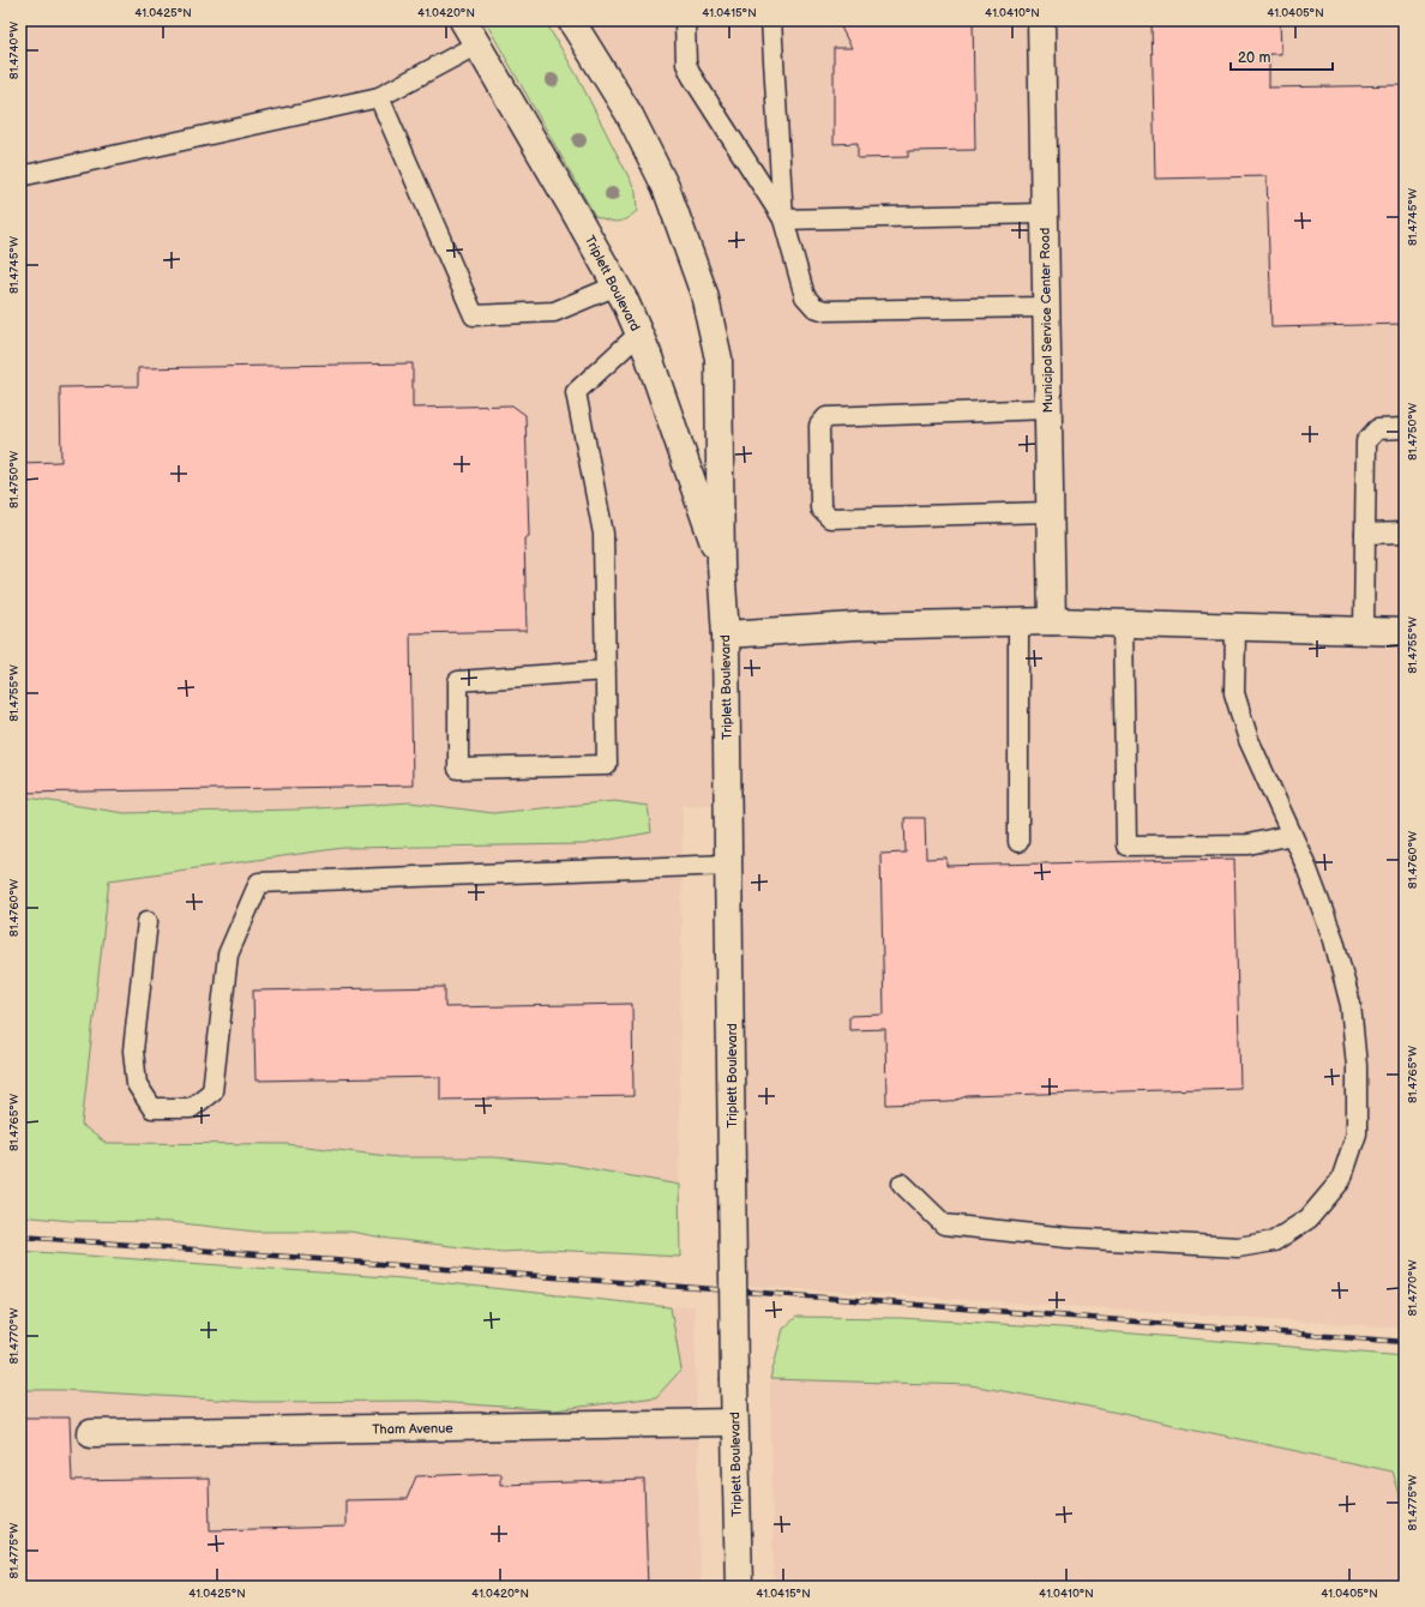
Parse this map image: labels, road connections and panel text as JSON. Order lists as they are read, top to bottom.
{
  "streets": {
    "main road": ["Triplett Boulevard", "Municipal Service Center Road", "Tham Avenue"]
  },
  "crossings": [
    ["Triplett Boulevard", "Tham Avenue"]
  ],
  "scale_bar": "20 m",
  "coordinates": [
    "41.0425°N",
    "41.0420°N",
    "41.0415°N",
    "41.0410°N",
    "41.0405°N",
    "81.4740°W",
    "81.4745°W",
    "81.4750°W",
    "81.4755°W",
    "81.4760°W",
    "81.4765°W",
    "81.4770°W",
    "81.4775°W"
  ]
}
